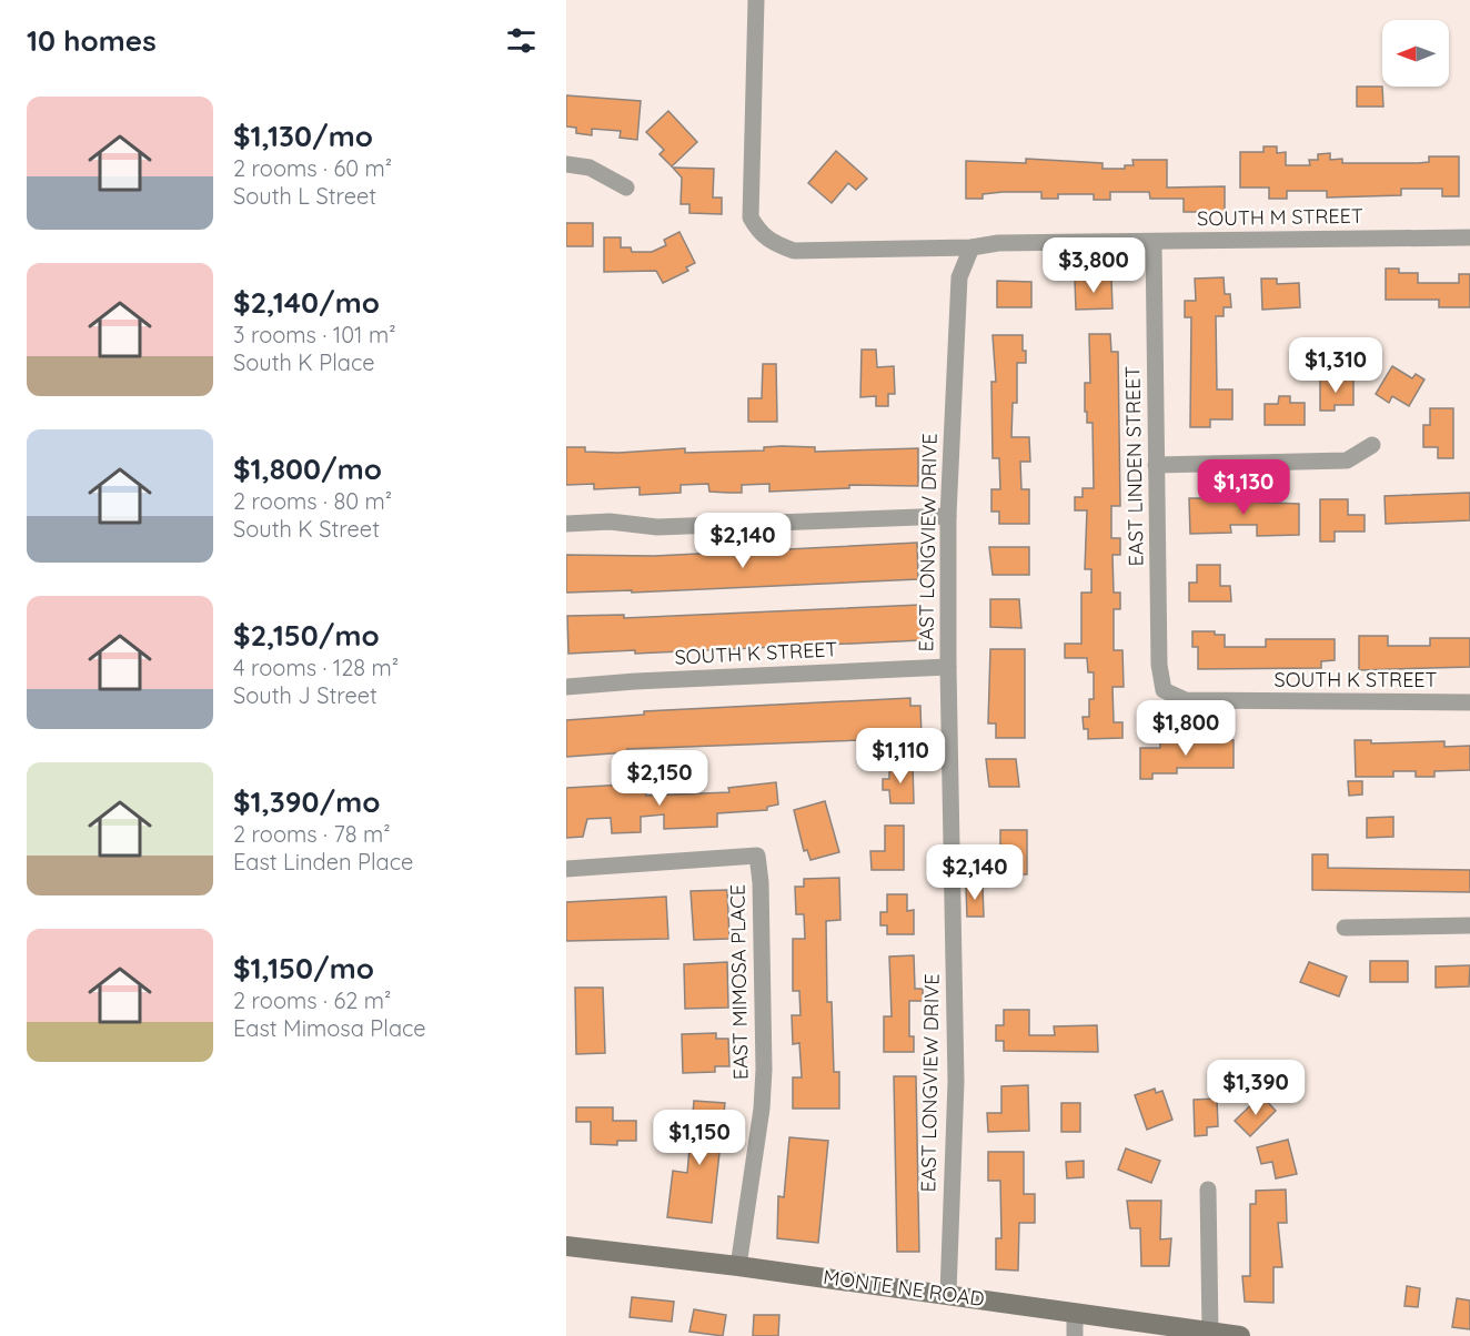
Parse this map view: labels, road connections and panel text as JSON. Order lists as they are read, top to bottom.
{
  "streets": {
    "street": [
      "SOUTH M STREET",
      "EAST LINDEN STREET",
      "EAST LONGVIEW DRIVE",
      "SOUTH K STREET",
      "EAST MIMOSA PLACE",
      "MONTE NE ROAD"
    ]
  },
  "crossings": [
    ["SOUTH M STREET", "EAST LINDEN STREET"],
    ["SOUTH M STREET", "EAST LONGVIEW DRIVE"],
    ["EAST LINDEN STREET", "SOUTH K STREET"],
    ["EAST LONGVIEW DRIVE", "SOUTH K STREET"],
    ["EAST LONGVIEW DRIVE", "MONTE NE ROAD"],
    ["EAST MIMOSA PLACE", "MONTE NE ROAD"]
  ],
  "north": "left",
  "page": {
    "heading": "10 homes",
    "list": [
      {
        "name": "$1,130/mo",
        "note": "2 rooms · 60 m² · South L Street"
      },
      {
        "name": "$2,140/mo",
        "note": "3 rooms · 101 m² · South K Place"
      },
      {
        "name": "$1,800/mo",
        "note": "2 rooms · 80 m² · South K Street"
      },
      {
        "name": "$2,150/mo",
        "note": "4 rooms · 128 m² · South J Street"
      },
      {
        "name": "$1,390/mo",
        "note": "2 rooms · 78 m² · East Linden Place"
      },
      {
        "name": "$1,150/mo",
        "note": "2 rooms · 62 m² · East Mimosa Place"
      }
    ],
    "price": [
      "$3,800",
      "$1,310",
      "$1,130",
      "$2,140",
      "$1,800",
      "$1,110",
      "$2,150",
      "$2,140",
      "$1,390",
      "$1,150"
    ]
  }
}
